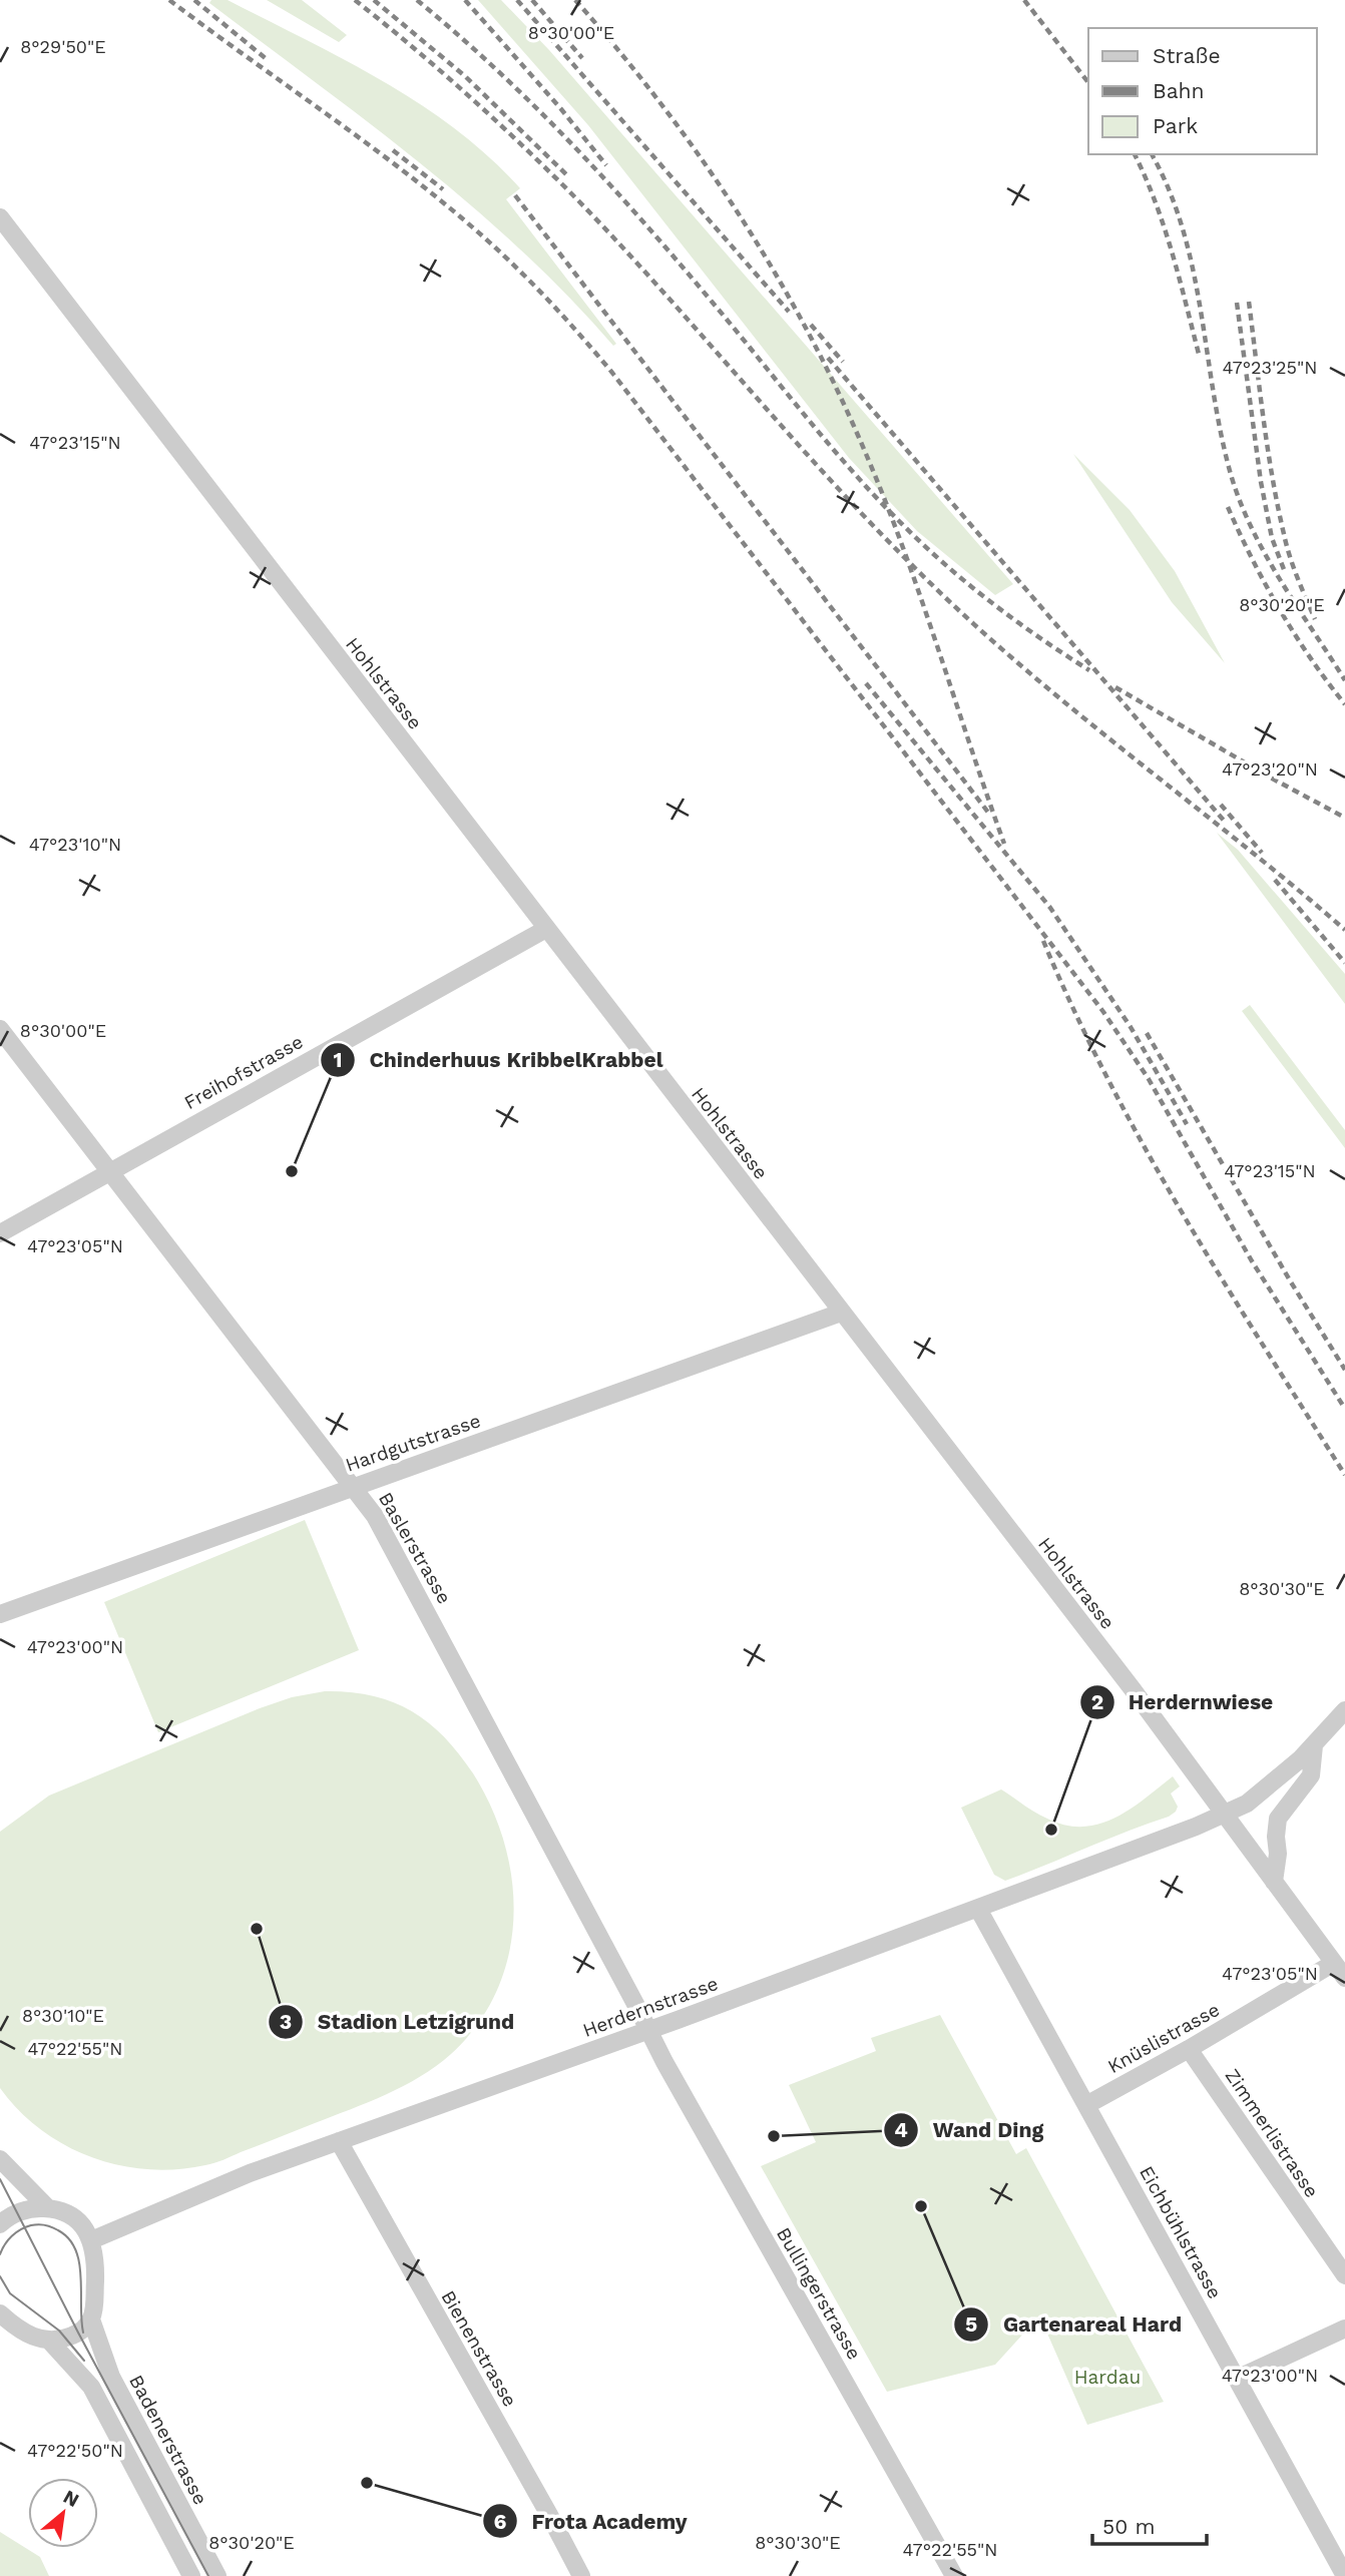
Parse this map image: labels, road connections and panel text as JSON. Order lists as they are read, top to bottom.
{
  "streets": {
    "street": [
      "Hohlstrasse",
      "Freihofstrasse",
      "Hardgutstrasse",
      "Baslerstrasse",
      "Herdernstrasse",
      "Knüslistrasse",
      "Zimmerlistrasse",
      "Eichbühlstrasse",
      "Bullingerstrasse",
      "Bienenstrasse",
      "Badenerstrasse"
    ]
  },
  "crossings": [
    ["Hohlstrasse", "Freihofstrasse"],
    ["Hohlstrasse", "Hardgutstrasse"],
    ["Hohlstrasse", "Herdernstrasse"],
    ["Hohlstrasse", "Knüslistrasse"],
    ["Freihofstrasse", "Baslerstrasse"],
    ["Hardgutstrasse", "Baslerstrasse"],
    ["Baslerstrasse", "Herdernstrasse"],
    ["Baslerstrasse", "Bullingerstrasse"],
    ["Herdernstrasse", "Eichbühlstrasse"],
    ["Herdernstrasse", "Bullingerstrasse"],
    ["Herdernstrasse", "Bienenstrasse"],
    ["Herdernstrasse", "Badenerstrasse"],
    ["Knüslistrasse", "Zimmerlistrasse"],
    ["Knüslistrasse", "Eichbühlstrasse"]
  ],
  "parks": ["Hardau"],
  "places": [
    "Chinderhuus KribbelKrabbel",
    "Herdernwiese",
    "Stadion Letzigrund",
    "Wand Ding",
    "Gartenareal Hard",
    "Frota Academy"
  ],
  "legend": ["Straße", "Bahn", "Park"],
  "scale_bar": "50 m",
  "north": "top right",
  "coordinates": [
    "8°30'00\"E",
    "8°29'50\"E",
    "47°23'25\"N",
    "47°23'15\"N",
    "8°30'20\"E",
    "47°23'20\"N",
    "47°23'10\"N",
    "47°23'05\"N",
    "8°30'30\"E",
    "47°23'00\"N",
    "8°30'10\"E",
    "47°22'55\"N",
    "47°22'50\"N"
  ]
}
